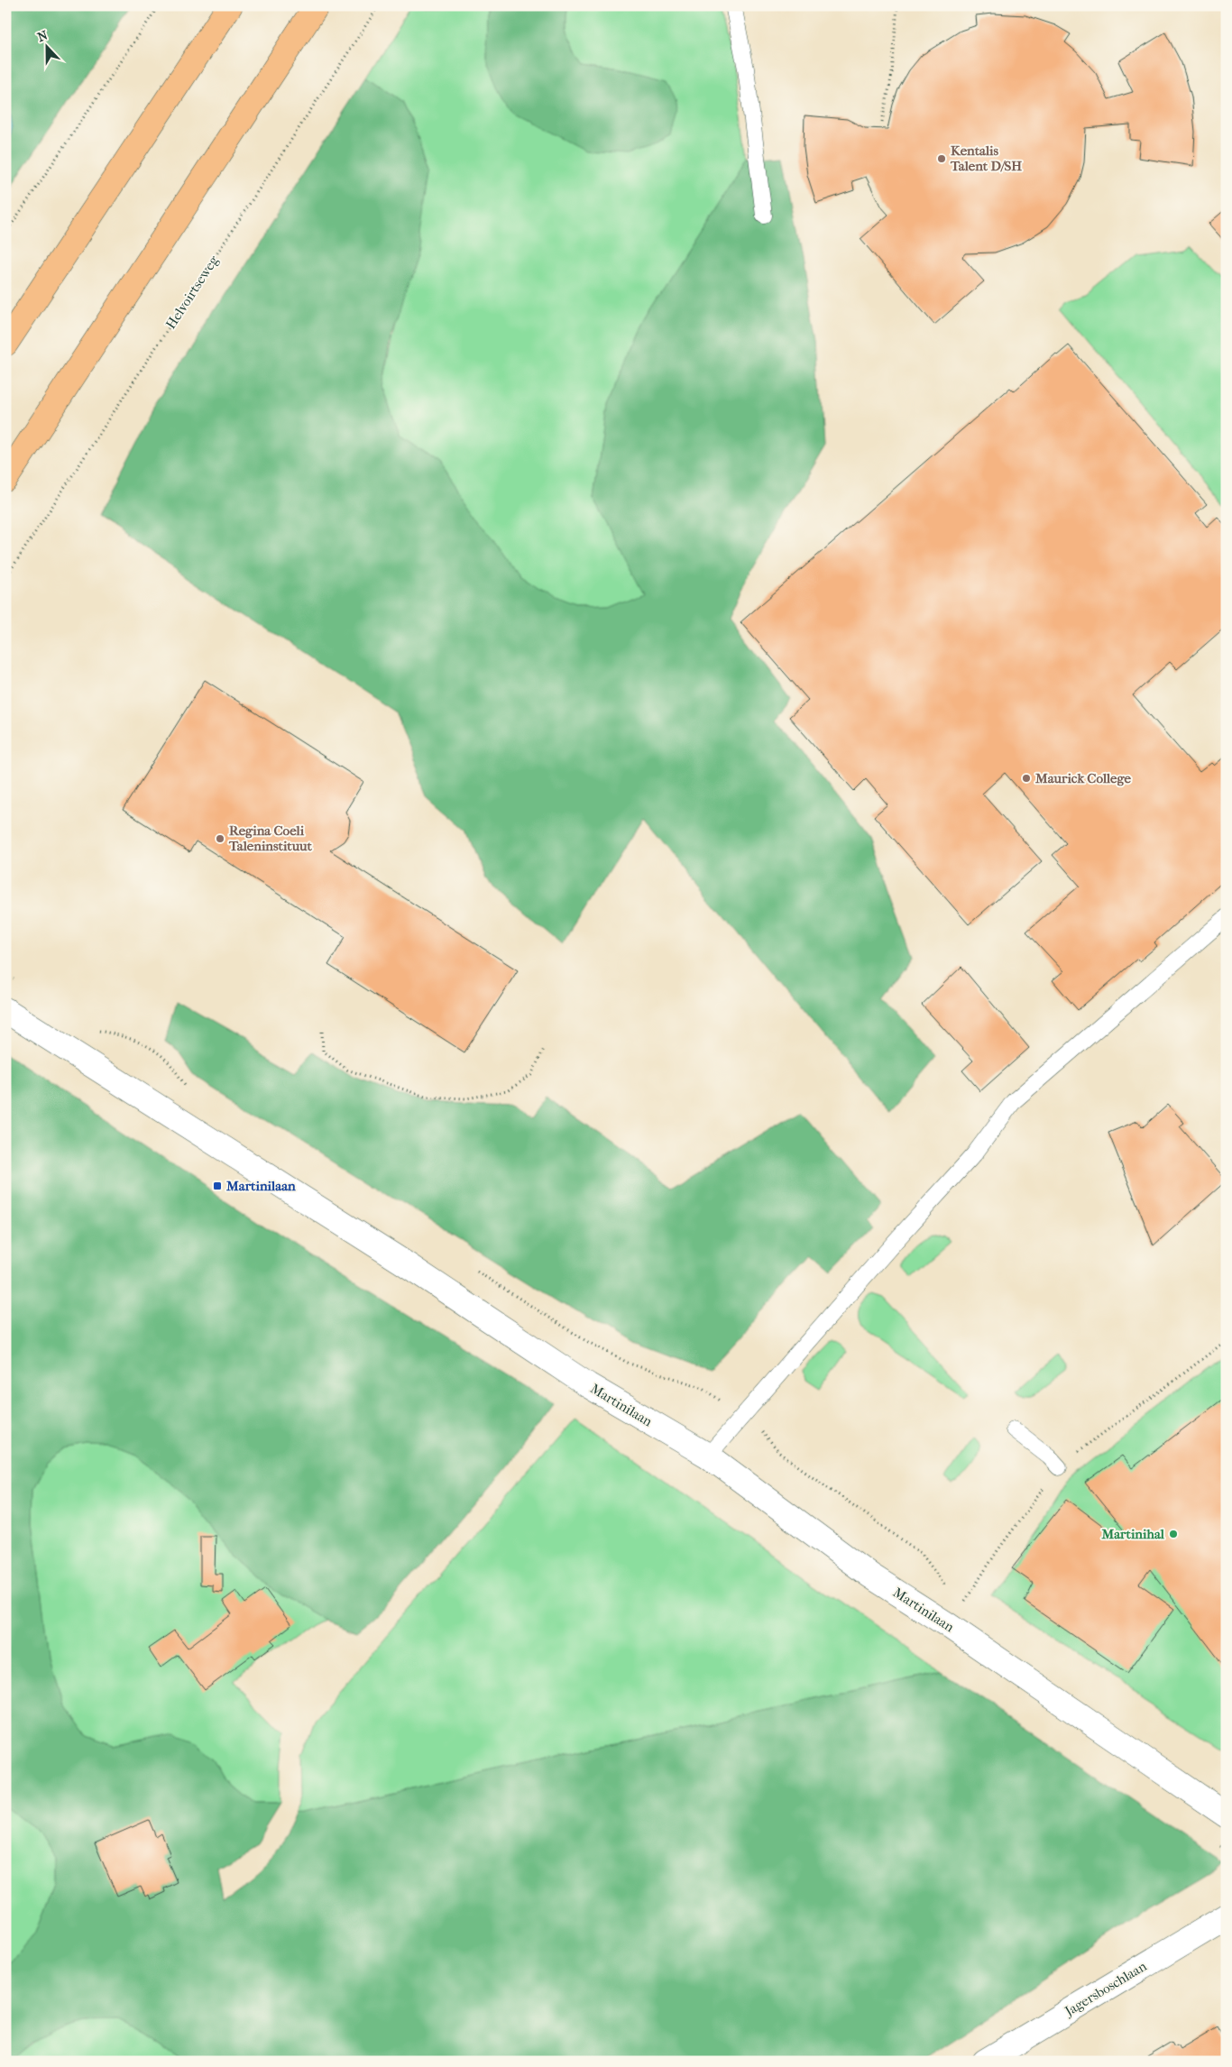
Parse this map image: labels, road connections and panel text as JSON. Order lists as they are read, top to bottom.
{
  "streets": {
    "street": ["Martinilaan", "Jagersboschlaan"],
    "path": ["Helvoirtseweg"]
  },
  "places": {
    "other": [
      "Kentalis Talent D/SH",
      "Maurick College",
      "Regina Coeli Taleninstituut",
      "Martinihal"
    ],
    "transit": ["Martinilaan"]
  },
  "north": "top"
}
